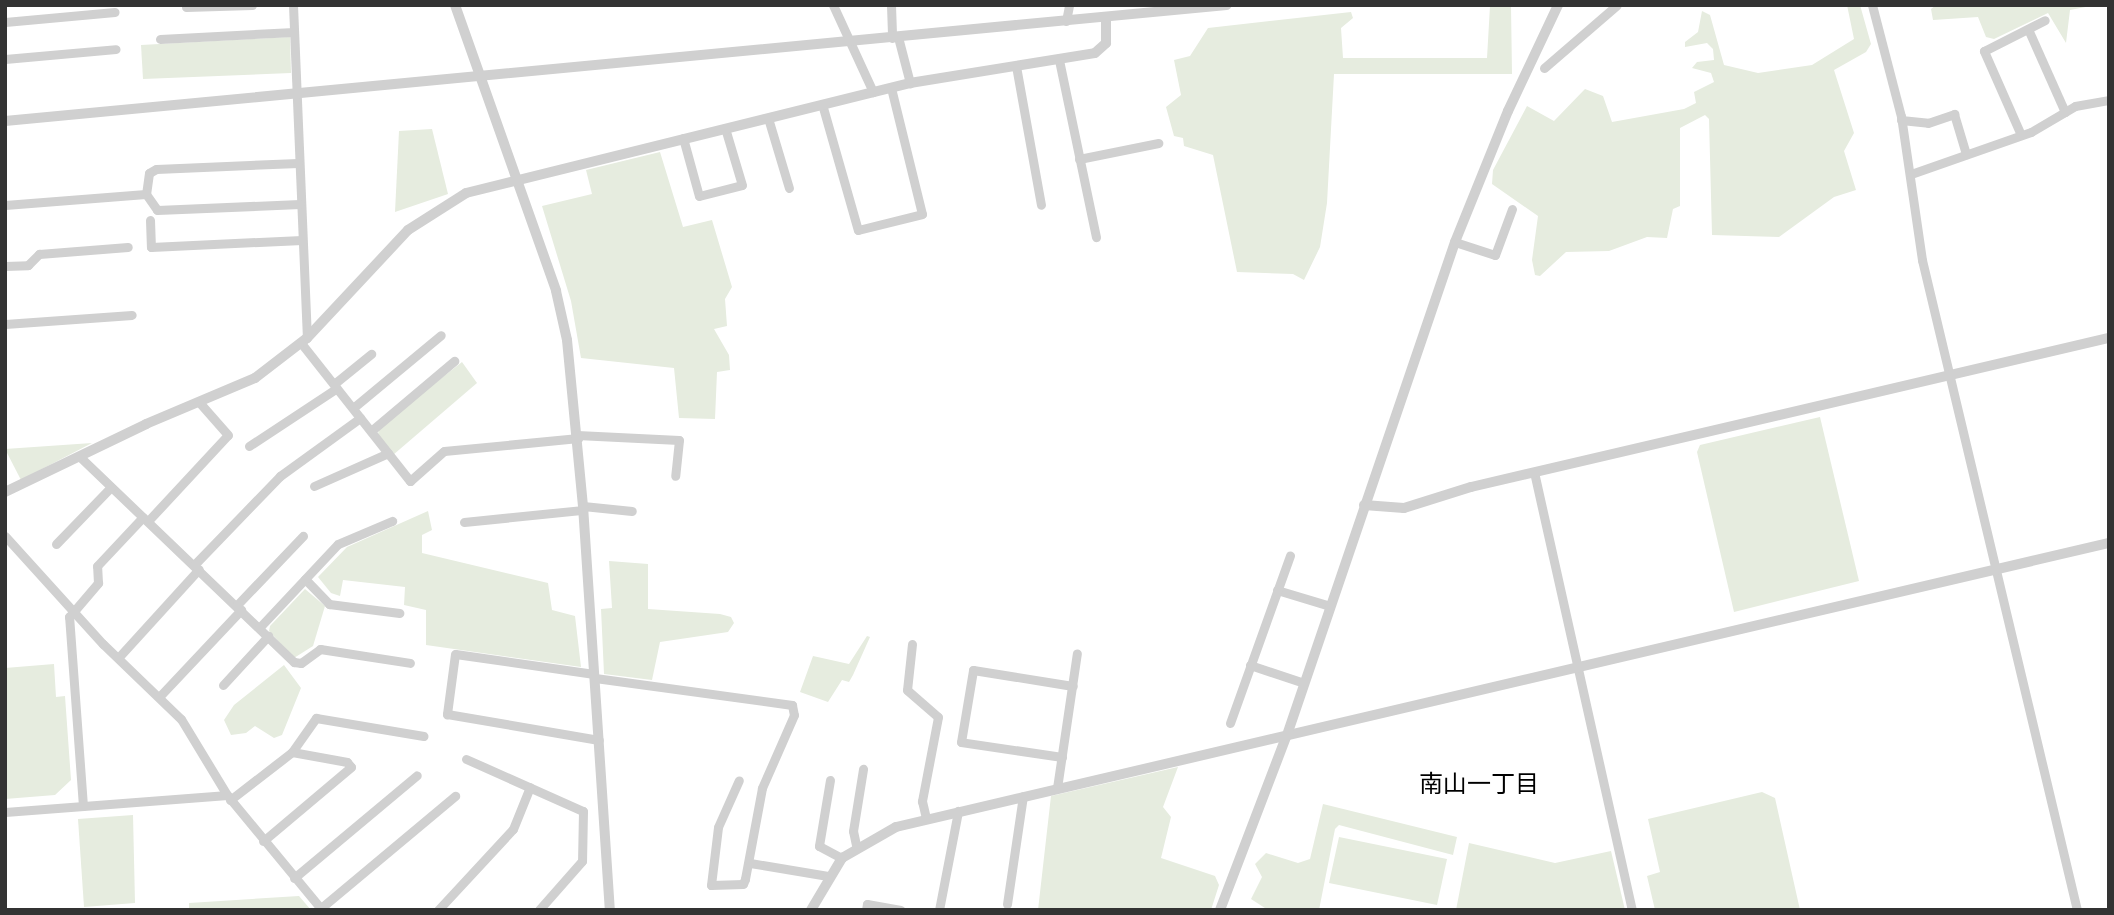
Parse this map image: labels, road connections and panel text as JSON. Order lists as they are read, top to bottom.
{
  "districts": ["南山一丁目"]
}
